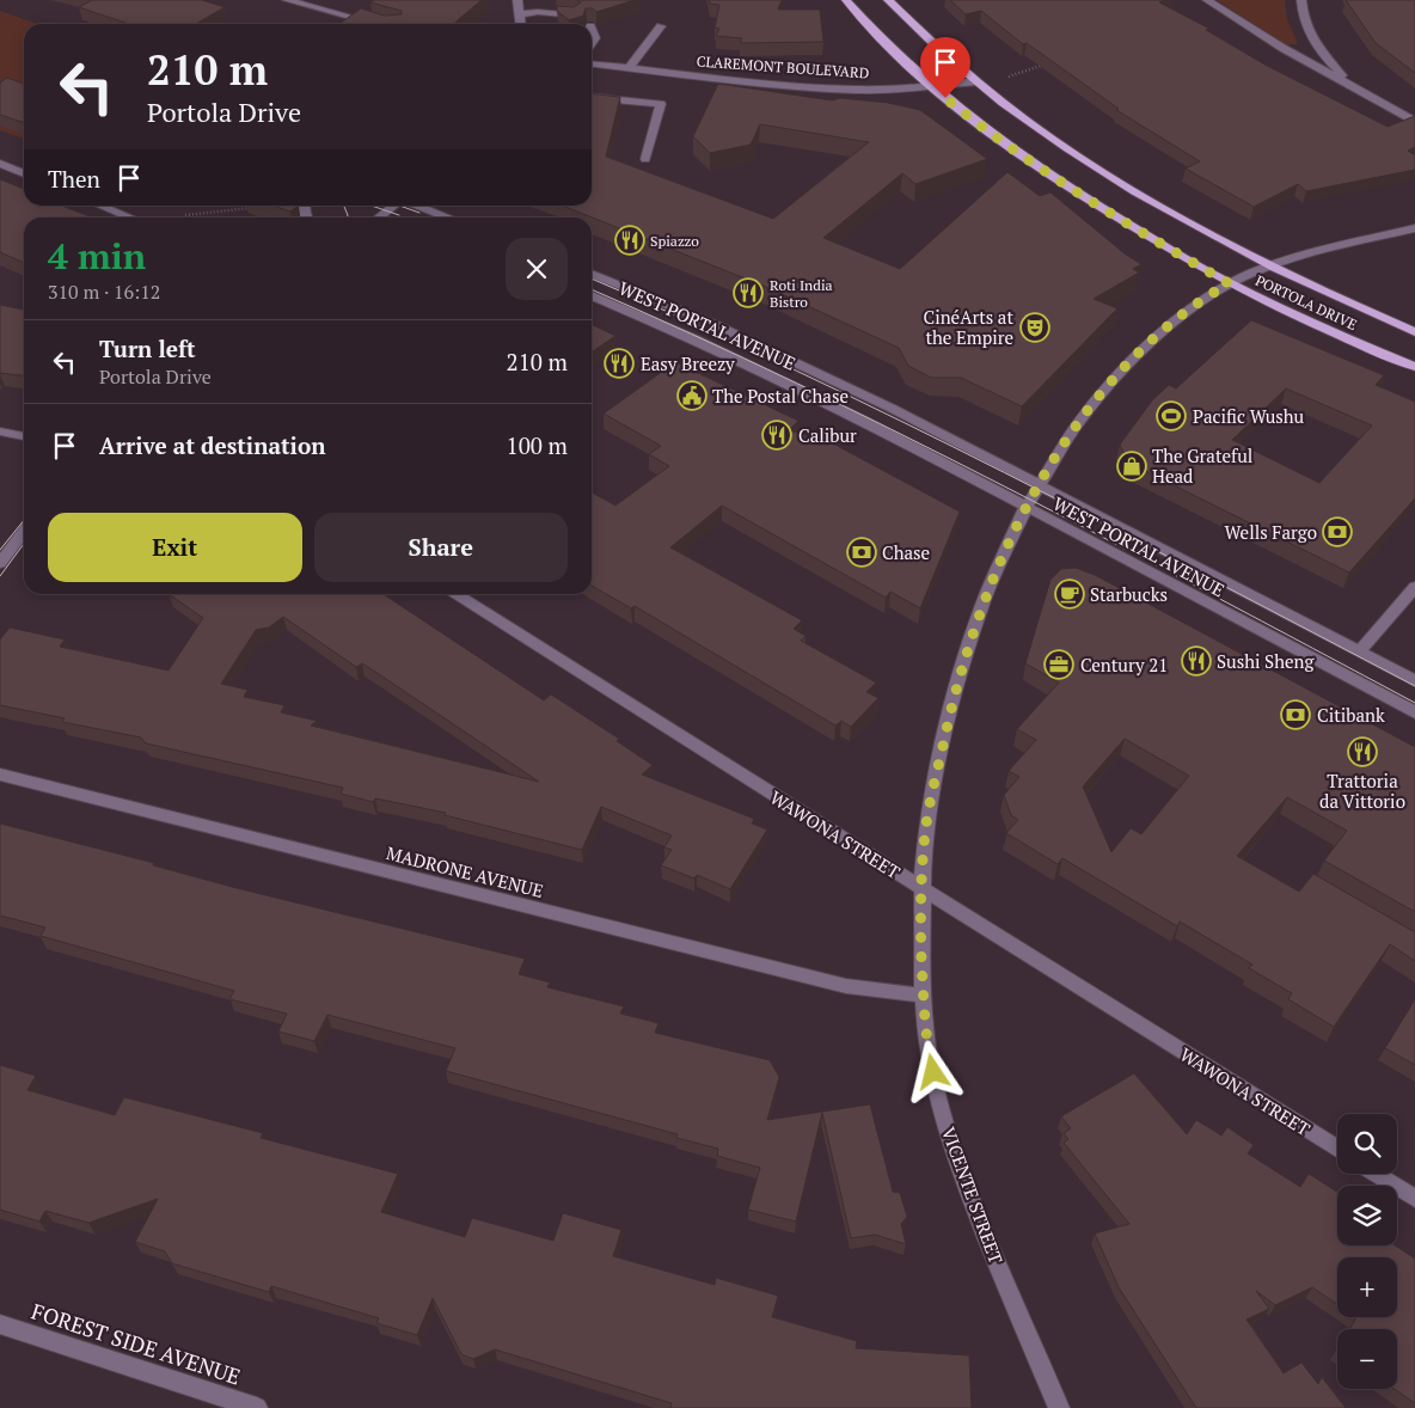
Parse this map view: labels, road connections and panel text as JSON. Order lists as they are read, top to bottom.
{
  "streets": {
    "main road": ["PORTOLA DRIVE"],
    "street": [
      "CLAREMONT BOULEVARD",
      "WEST PORTAL AVENUE",
      "WAWONA STREET",
      "MADRONE AVENUE",
      "VICENTE STREET",
      "FOREST SIDE AVENUE"
    ]
  },
  "crossings": [
    ["CLAREMONT BOULEVARD", "PORTOLA DRIVE"],
    ["PORTOLA DRIVE", "VICENTE STREET"],
    ["WEST PORTAL AVENUE", "VICENTE STREET"],
    ["WAWONA STREET", "VICENTE STREET"],
    ["MADRONE AVENUE", "VICENTE STREET"]
  ],
  "places": {
    "restaurant": [
      "Spiazzo",
      "Roti India Bistro",
      "Easy Breezy",
      "Calibur",
      "Sushi Sheng",
      "Trattoria da Vittorio"
    ],
    "theatre": ["CinéArts at the Empire"],
    "public building": ["The Postal Chase"],
    "sports": ["Pacific Wushu"],
    "shop": ["The Grateful Head"],
    "bank": ["Wells Fargo", "Chase", "Citibank"],
    "cafe": ["Starbucks"],
    "office": ["Century 21"]
  },
  "page": {
    "turn": ["210 m", "Portola Drive"],
    "then": "Then",
    "heading": ["4 min", "310 m · 16:12"],
    "list": [
      {
        "name": "Turn left",
        "note": "Portola Drive",
        "value": "210 m"
      },
      {
        "name": "Arrive at destination",
        "value": "100 m"
      }
    ],
    "buttons": ["Exit", "Share"],
    "map_buttons": ["+", "−"]
  }
}
